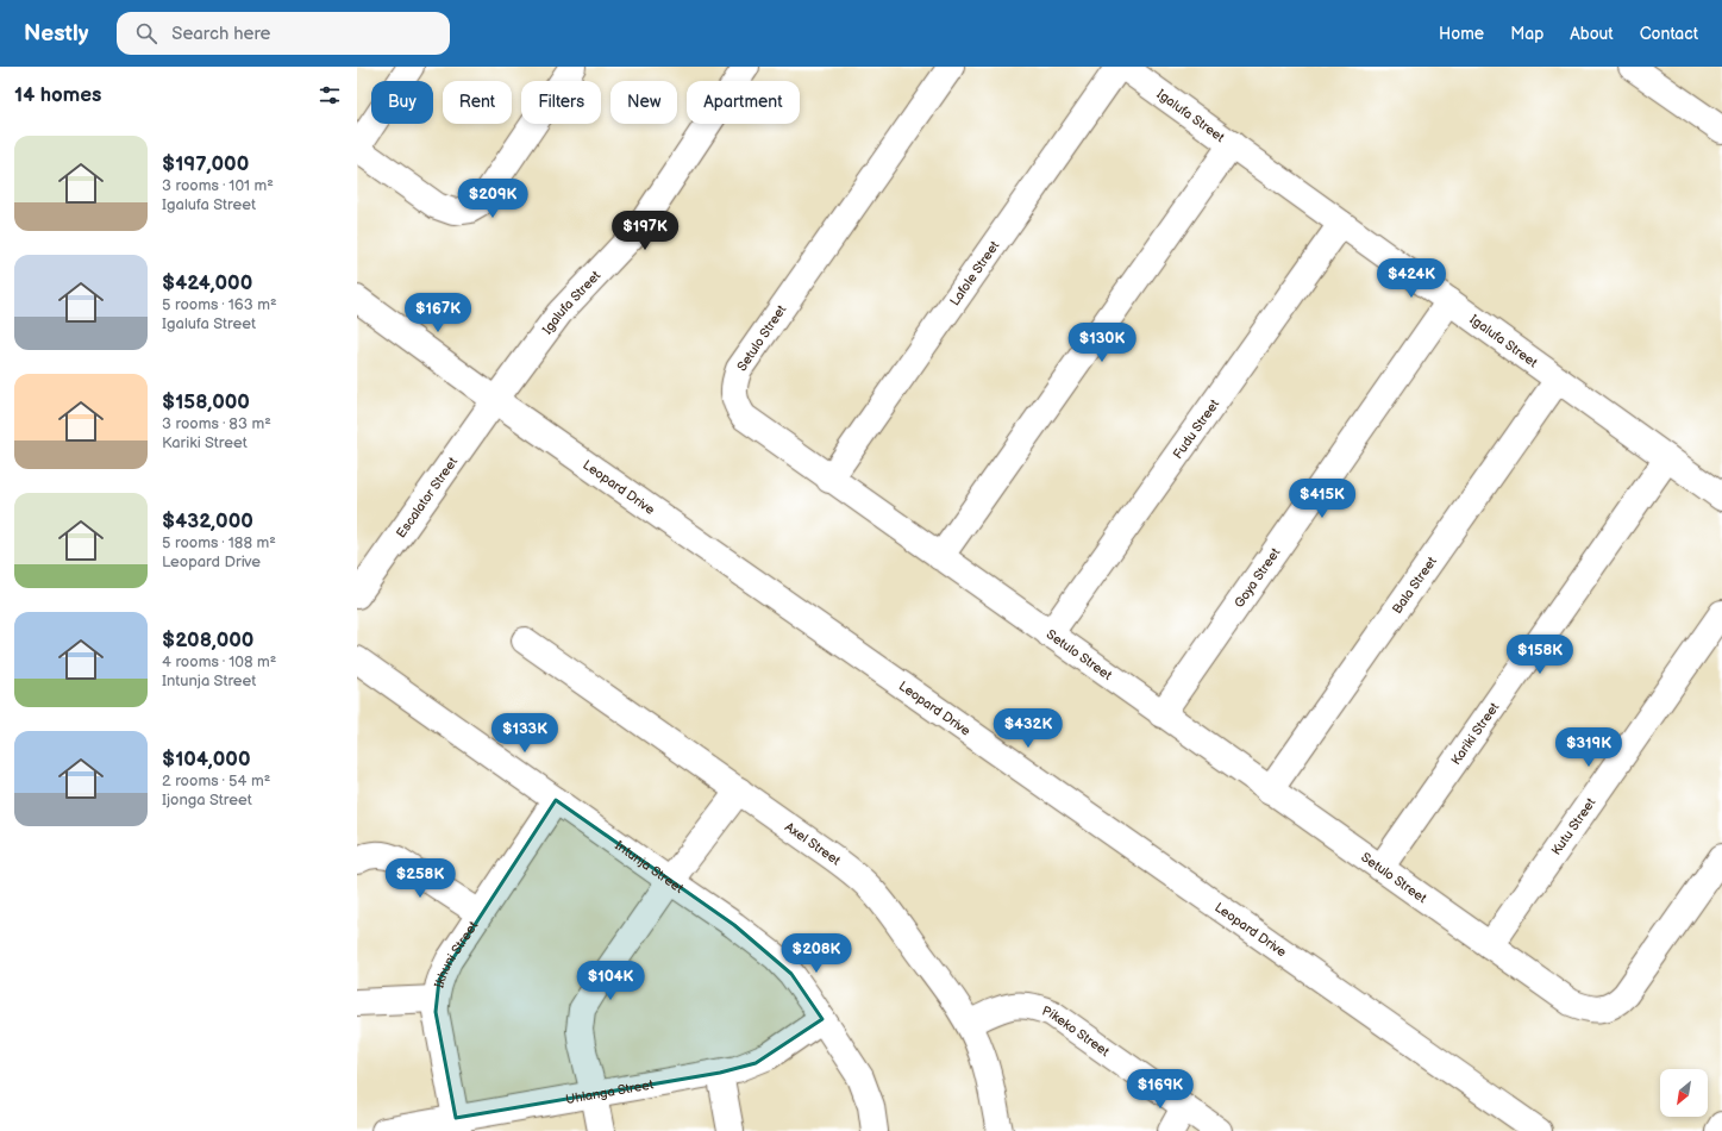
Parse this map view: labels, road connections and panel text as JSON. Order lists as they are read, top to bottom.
{
  "streets": {
    "street": [
      "Igalufa Street",
      "Lafole Street",
      "Setulo Street",
      "Fudu Street",
      "Leopard Drive",
      "Escalator Street",
      "Goya Street",
      "Bala Street",
      "Kariki Street",
      "Kutu Street",
      "Axel Street",
      "Intunja Street",
      "Ikhuni Street",
      "Pikeko Street",
      "Uhlanga Street"
    ]
  },
  "crossings": [
    ["Igalufa Street", "Fudu Street"],
    ["Igalufa Street", "Leopard Drive"],
    ["Igalufa Street", "Escalator Street"],
    ["Igalufa Street", "Goya Street"],
    ["Igalufa Street", "Bala Street"],
    ["Igalufa Street", "Kariki Street"],
    ["Lafole Street", "Setulo Street"],
    ["Setulo Street", "Fudu Street"],
    ["Setulo Street", "Goya Street"],
    ["Setulo Street", "Bala Street"],
    ["Setulo Street", "Kariki Street"],
    ["Setulo Street", "Kutu Street"],
    ["Leopard Drive", "Escalator Street"],
    ["Axel Street", "Pikeko Street"],
    ["Intunja Street", "Ikhuni Street"],
    ["Intunja Street", "Uhlanga Street"],
    ["Ikhuni Street", "Uhlanga Street"]
  ],
  "north": "bottom left",
  "page": {
    "header": "Nestly",
    "search": "Search here",
    "nav": [
      "Home",
      "Map",
      "About",
      "Contact"
    ],
    "heading": "14 homes",
    "chip": [
      "Buy",
      "Rent",
      "Filters",
      "New",
      "Apartment"
    ],
    "list": [
      {
        "name": "$197,000",
        "note": "3 rooms · 101 m² · Igalufa Street"
      },
      {
        "name": "$424,000",
        "note": "5 rooms · 163 m² · Igalufa Street"
      },
      {
        "name": "$158,000",
        "note": "3 rooms · 83 m² · Kariki Street"
      },
      {
        "name": "$432,000",
        "note": "5 rooms · 188 m² · Leopard Drive"
      },
      {
        "name": "$208,000",
        "note": "4 rooms · 108 m² · Intunja Street"
      },
      {
        "name": "$104,000",
        "note": "2 rooms · 54 m² · Ijonga Street"
      }
    ],
    "price": [
      "$209K",
      "$197K",
      "$424K",
      "$167K",
      "$130K",
      "$415K",
      "$158K",
      "$432K",
      "$133K",
      "$319K",
      "$258K",
      "$208K",
      "$104K",
      "$169K"
    ]
  }
}
